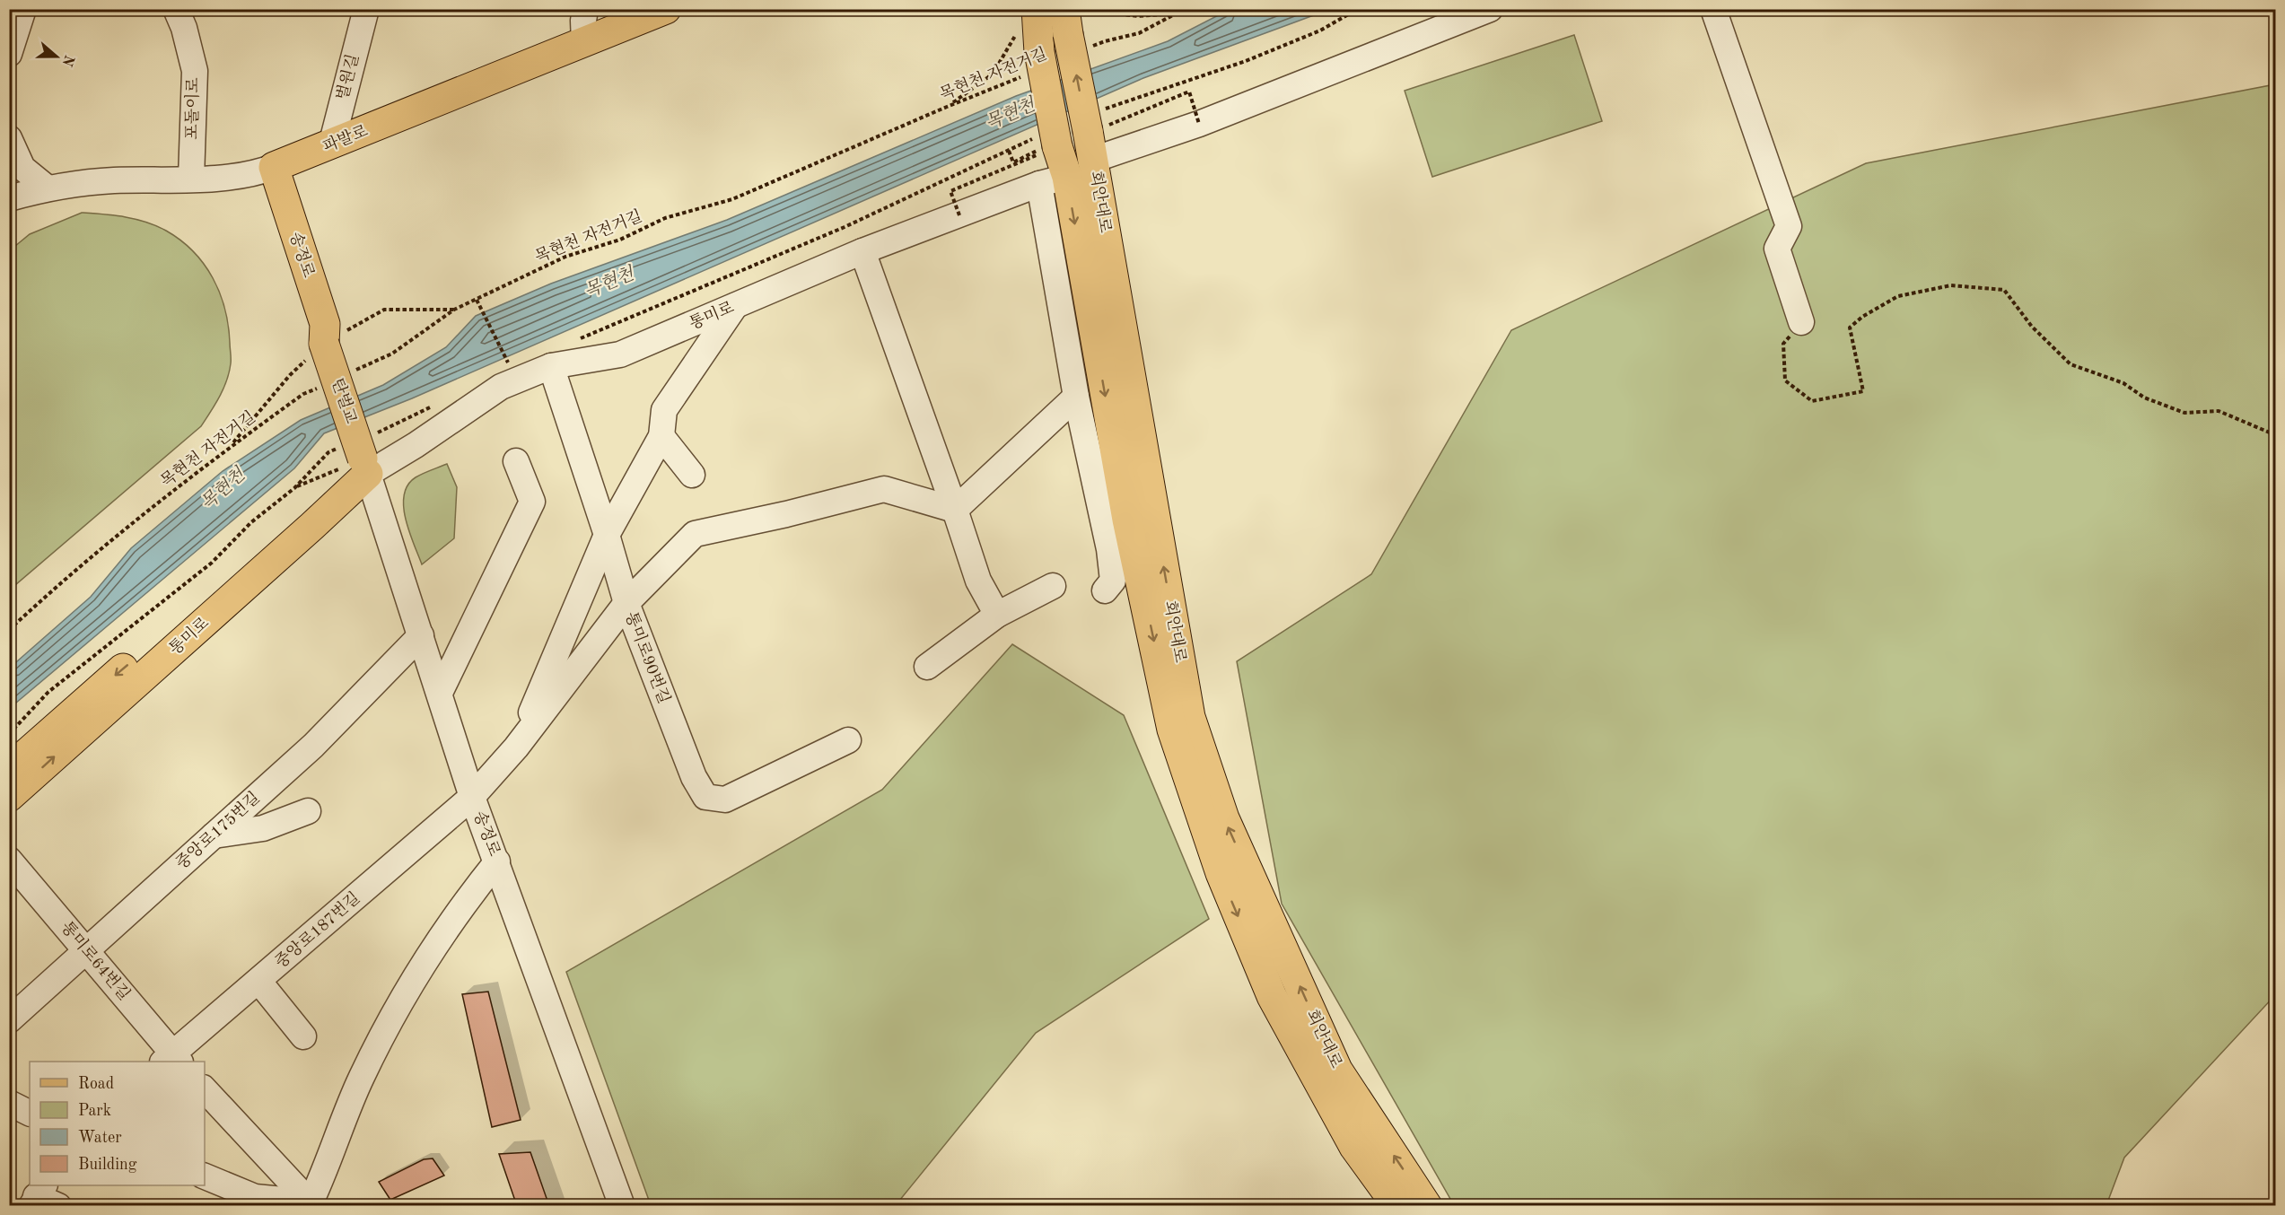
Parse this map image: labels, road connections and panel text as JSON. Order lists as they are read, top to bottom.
{
  "streets": {
    "main road": [
      "파발로",
      "회안대로",
      "통미로",
      "탄벌교"
    ],
    "street": [
      "벌원길",
      "포돌이로",
      "송정로",
      "통미로90번길",
      "중앙로175번길",
      "중앙로187번길",
      "통미로64번길"
    ],
    "path": ["목현천 자전거길"]
  },
  "crossings": [
    ["목현천 자전거길", "회안대로"],
    ["벌원길", "파발로"],
    ["포돌이로", "파발로"],
    ["파발로", "탄벌교"],
    ["회안대로", "통미로"],
    ["송정로", "통미로"],
    ["송정로", "탄벌교"],
    ["송정로", "중앙로175번길"],
    ["송정로", "중앙로187번길"],
    ["통미로", "탄벌교"],
    ["통미로", "통미로90번길"],
    ["중앙로175번길", "통미로64번길"],
    ["중앙로187번길", "통미로64번길"]
  ],
  "water": ["목현천"],
  "legend": [
    "Road",
    "Park",
    "Water",
    "Building"
  ],
  "north": "right"
}
